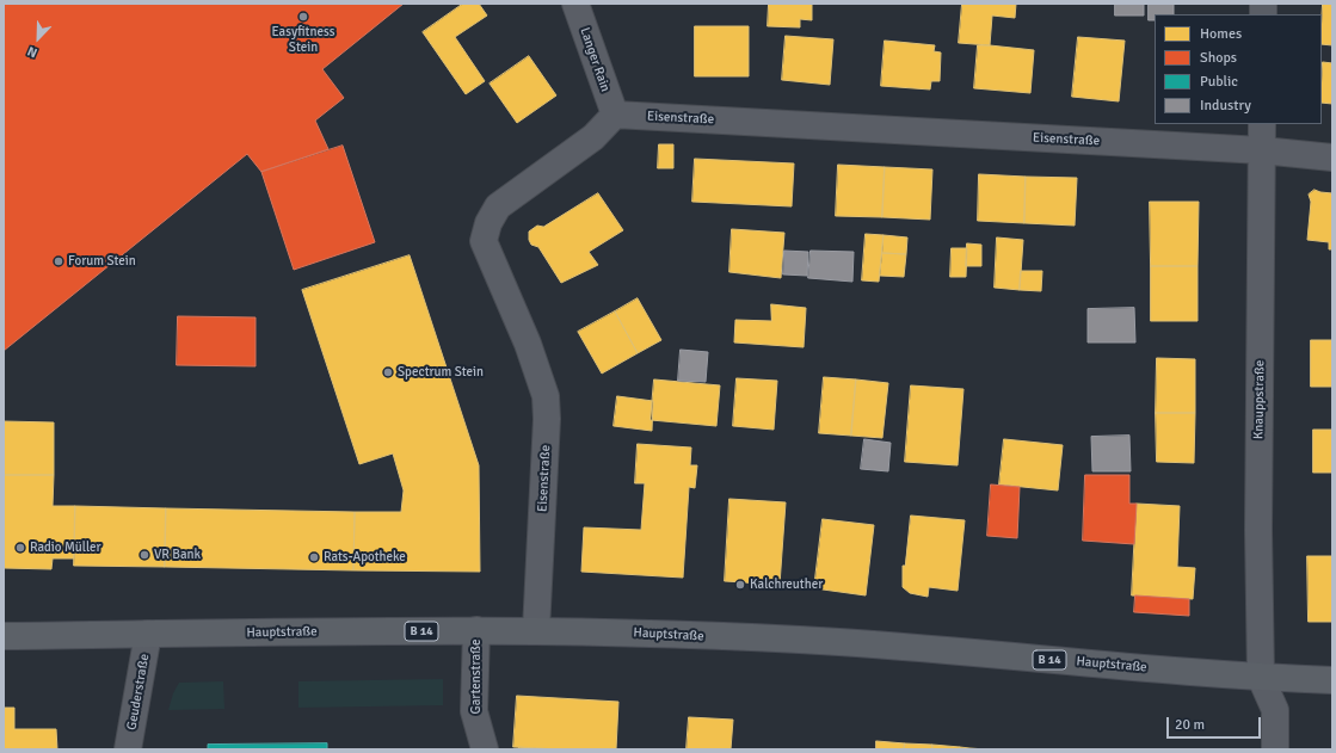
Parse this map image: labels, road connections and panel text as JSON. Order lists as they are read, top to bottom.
{
  "streets": {
    "main road": ["B 14", "Hauptstraße"],
    "street": [
      "Langer Rain",
      "Eisenstraße",
      "Knauppstraße",
      "Gartenstraße",
      "Geuderstraße"
    ]
  },
  "crossings": [
    ["Langer Rain", "Eisenstraße"],
    ["Eisenstraße", "Knauppstraße"],
    ["Eisenstraße", "Hauptstraße"],
    ["Knauppstraße", "Hauptstraße"],
    ["Hauptstraße", "Gartenstraße"],
    ["Hauptstraße", "Geuderstraße"]
  ],
  "places": [
    "Easyfitness Stein",
    "Forum Stein",
    "Spectrum Stein",
    "Radio Müller",
    "VR Bank",
    "Rats-Apotheke",
    "Kalchreuther"
  ],
  "legend": [
    "Homes",
    "Shops",
    "Public",
    "Industry"
  ],
  "scale_bar": "20 m",
  "north": "bottom left"
}
